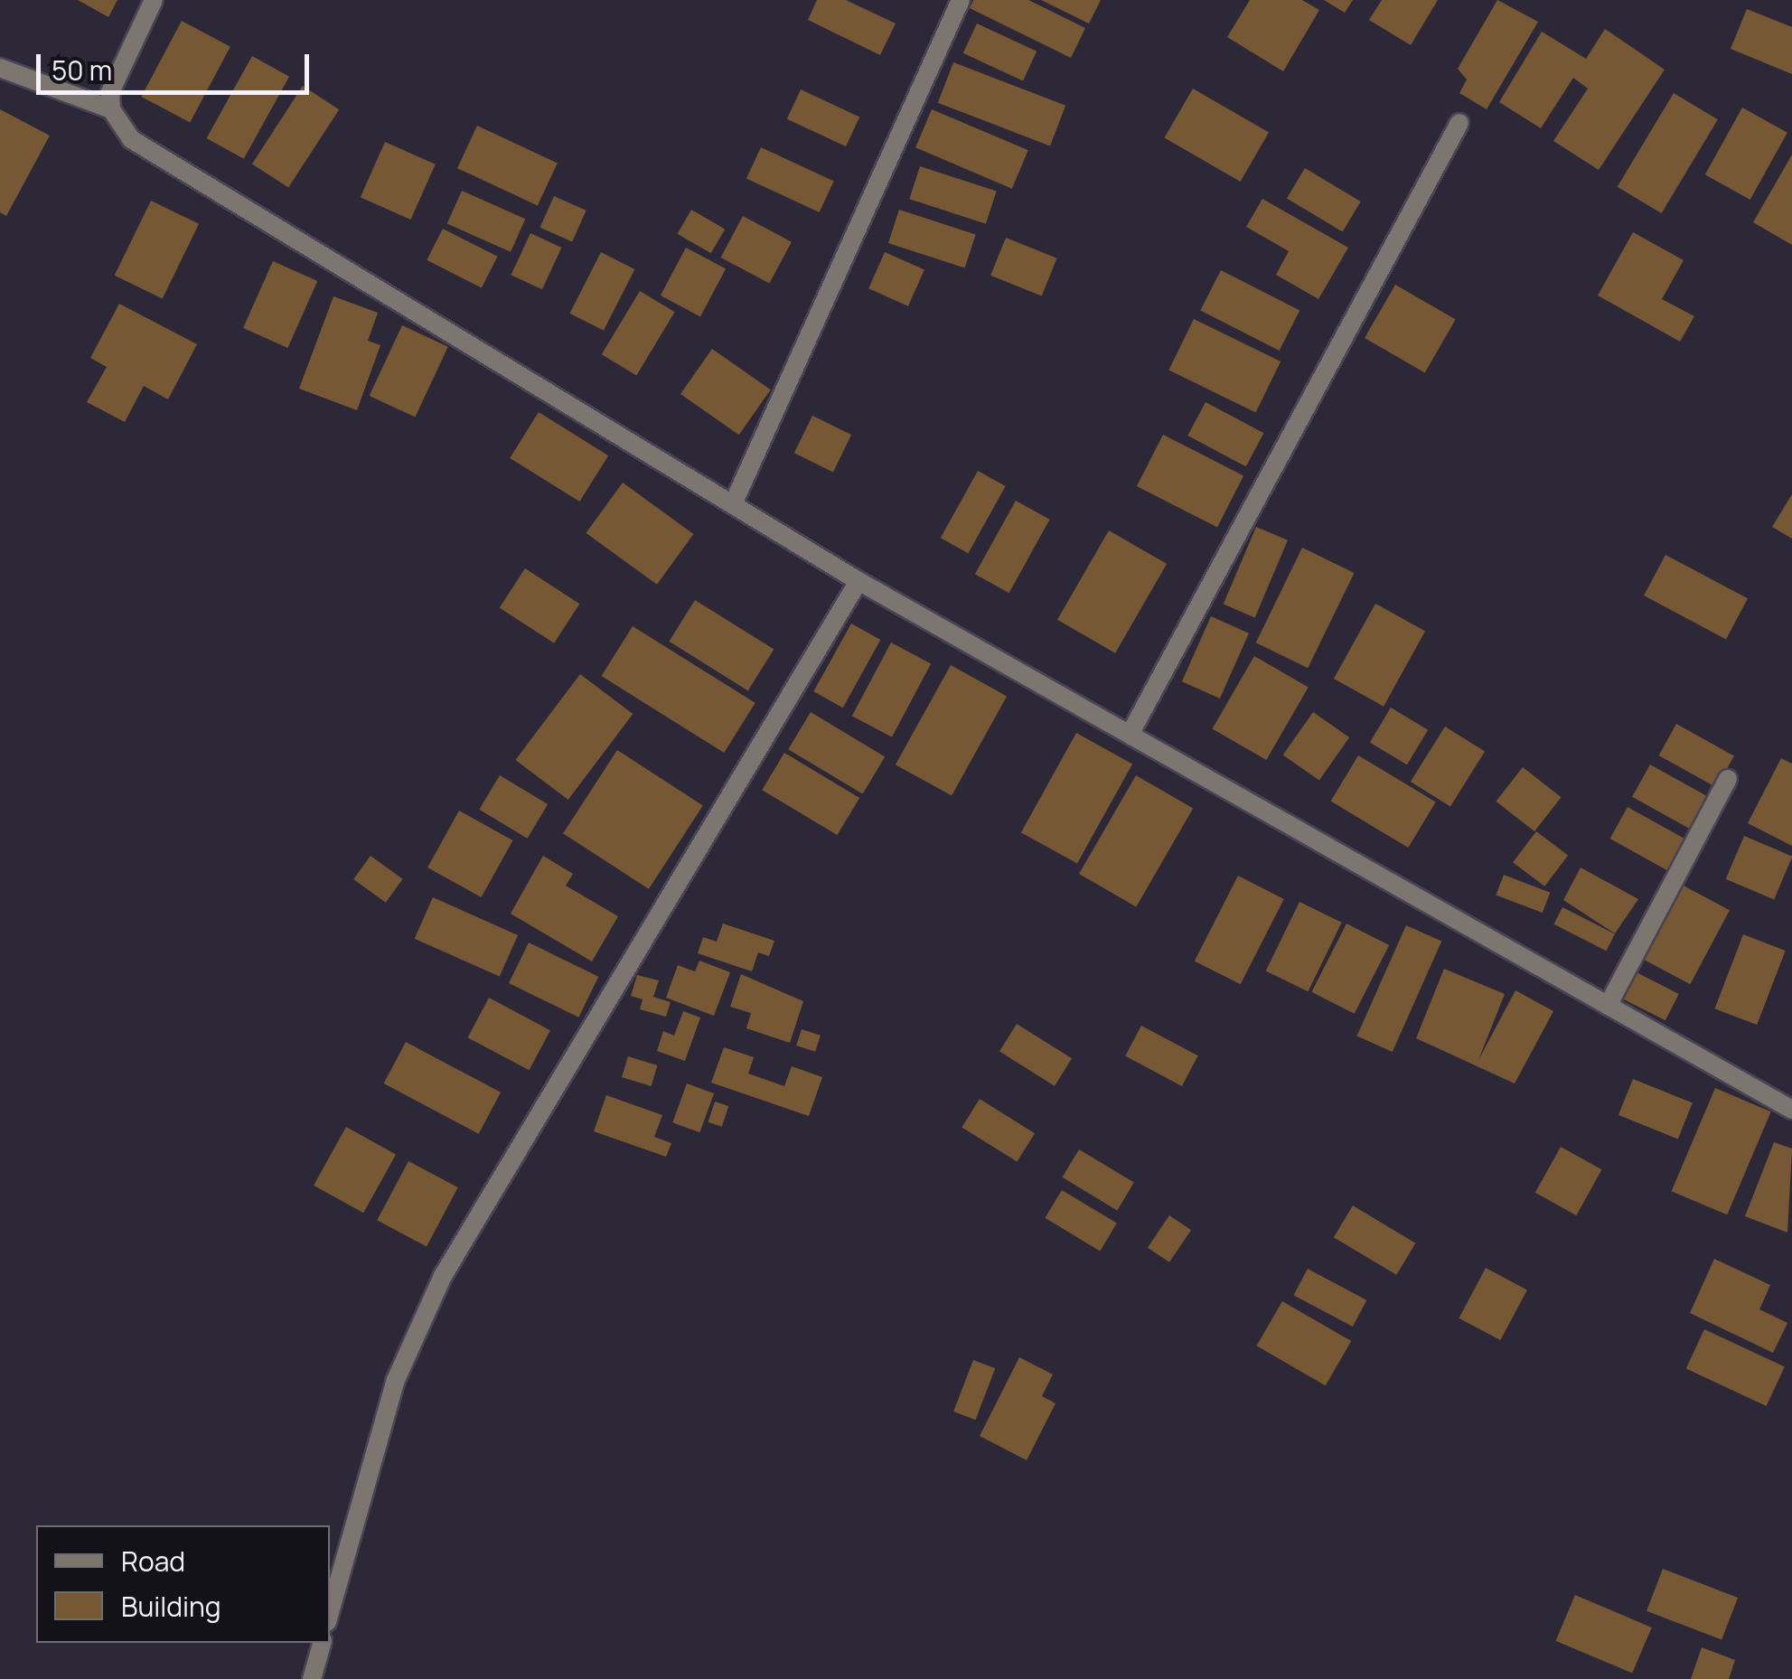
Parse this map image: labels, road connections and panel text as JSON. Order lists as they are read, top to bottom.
{
  "legend": ["Road", "Building"],
  "scale_bar": "50 m"
}
